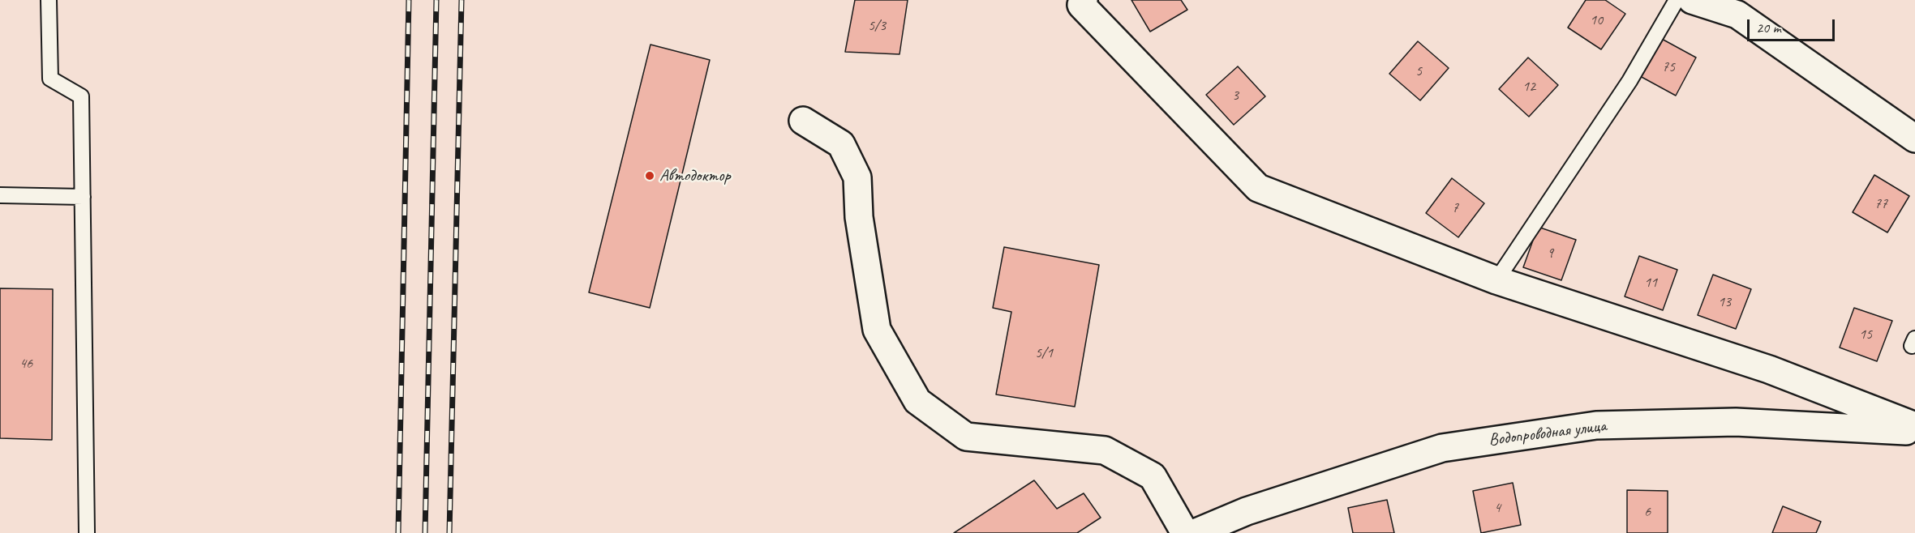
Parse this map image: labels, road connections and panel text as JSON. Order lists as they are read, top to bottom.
{
  "streets": {
    "street": ["Водопроводная улица"]
  },
  "places": ["Автодоктор"],
  "house_numbers": [
    "10",
    "5/3",
    "75",
    "5",
    "12",
    "3",
    "77",
    "7",
    "9",
    "11",
    "13",
    "15",
    "5/1",
    "46",
    "4",
    "6"
  ],
  "scale_bar": "20 m"
}
